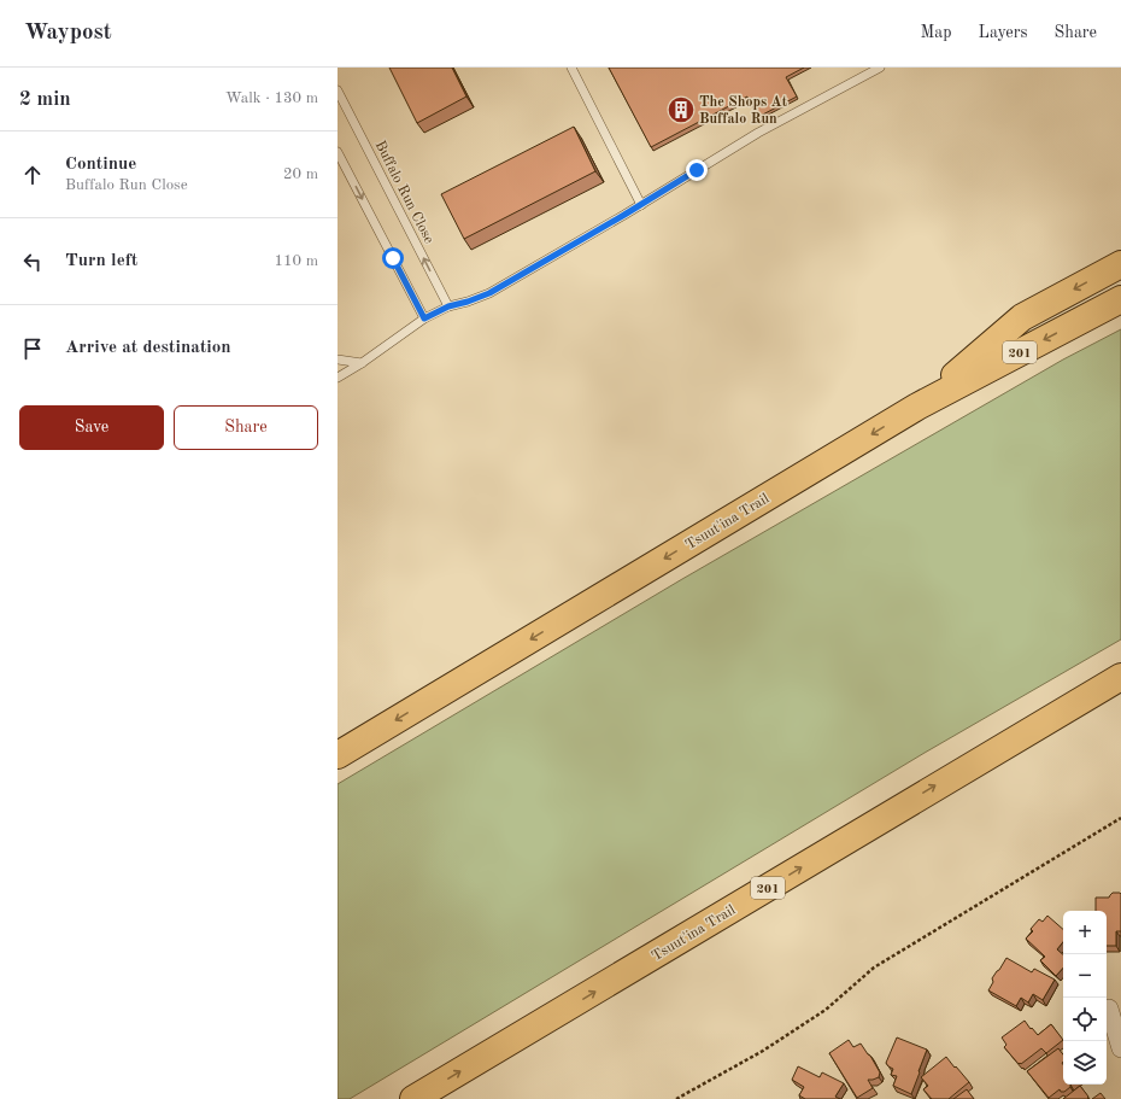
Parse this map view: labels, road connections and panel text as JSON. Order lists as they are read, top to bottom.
{
  "streets": {
    "highway": ["201", "Tsuut'ina Trail"],
    "lane": ["Buffalo Run Close"]
  },
  "places": {
    "building": ["The Shops At Buffalo Run"]
  },
  "page": {
    "header": "Waypost",
    "nav": ["Map", "Layers", "Share"],
    "heading": ["2 min", "Walk · 130 m"],
    "list": [
      ["Continue", "Buffalo Run Close", "20 m"],
      ["Turn left", "110 m"],
      "Arrive at destination"
    ],
    "buttons": ["Save", "Share"],
    "map_buttons": ["+", "−"]
  }
}
